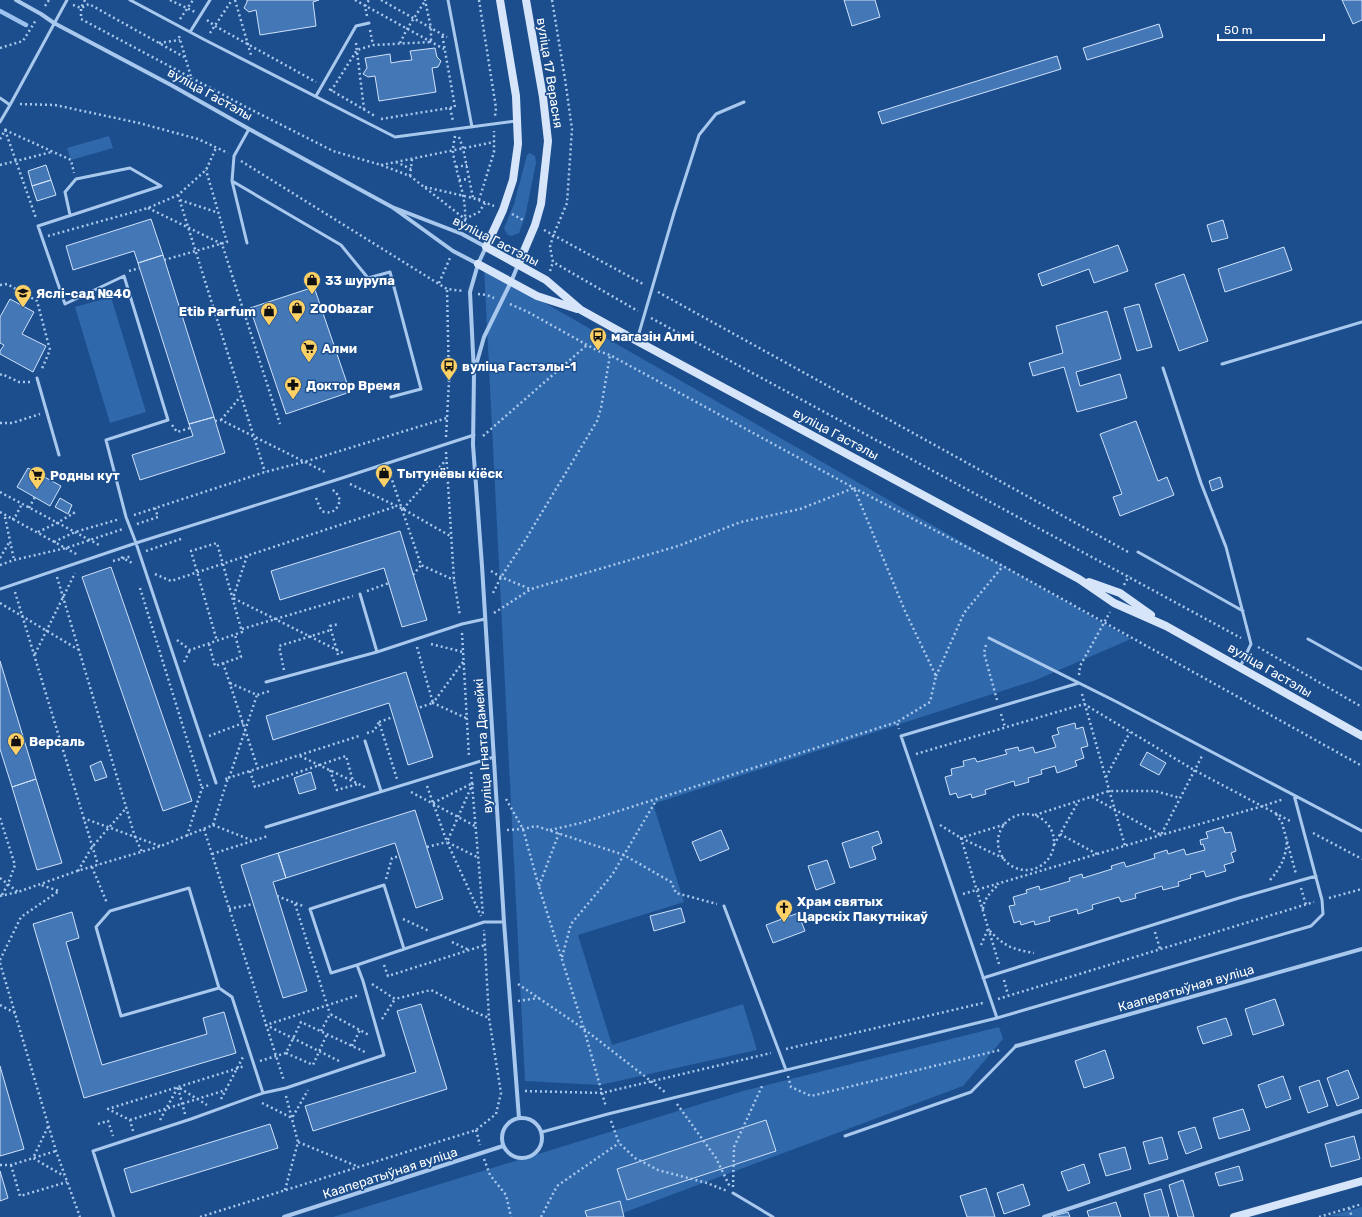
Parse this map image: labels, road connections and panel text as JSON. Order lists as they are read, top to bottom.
{
  "streets": {
    "main road": ["вуліца 17 Верасня", "вуліца Гастэлы"],
    "street": ["вуліца Ігната Дамейкі", "Кааператыўная вуліца"]
  },
  "crossings": [
    ["вуліца 17 Верасня", "вуліца Гастэлы"],
    ["вуліца 17 Верасня", "вуліца Ігната Дамейкі"],
    ["вуліца Гастэлы", "вуліца Ігната Дамейкі"],
    ["вуліца Ігната Дамейкі", "Кааператыўная вуліца"]
  ],
  "places": {
    "shop": [
      "33 шурупа",
      "ZOObazar",
      "Etib Parfum",
      "Тытунёвы кіёск",
      "Версаль"
    ],
    "school or university": ["Яслі-сад №40"],
    "bus stop": ["магазін Алмі", "вуліца Гастэлы-1"],
    "supermarket": ["Алми", "Родны кут"],
    "pharmacy": ["Доктор Время"],
    "church": ["Храм святых Царскіх Пакутнікаў"]
  },
  "scale_bar": "50 m"
}
